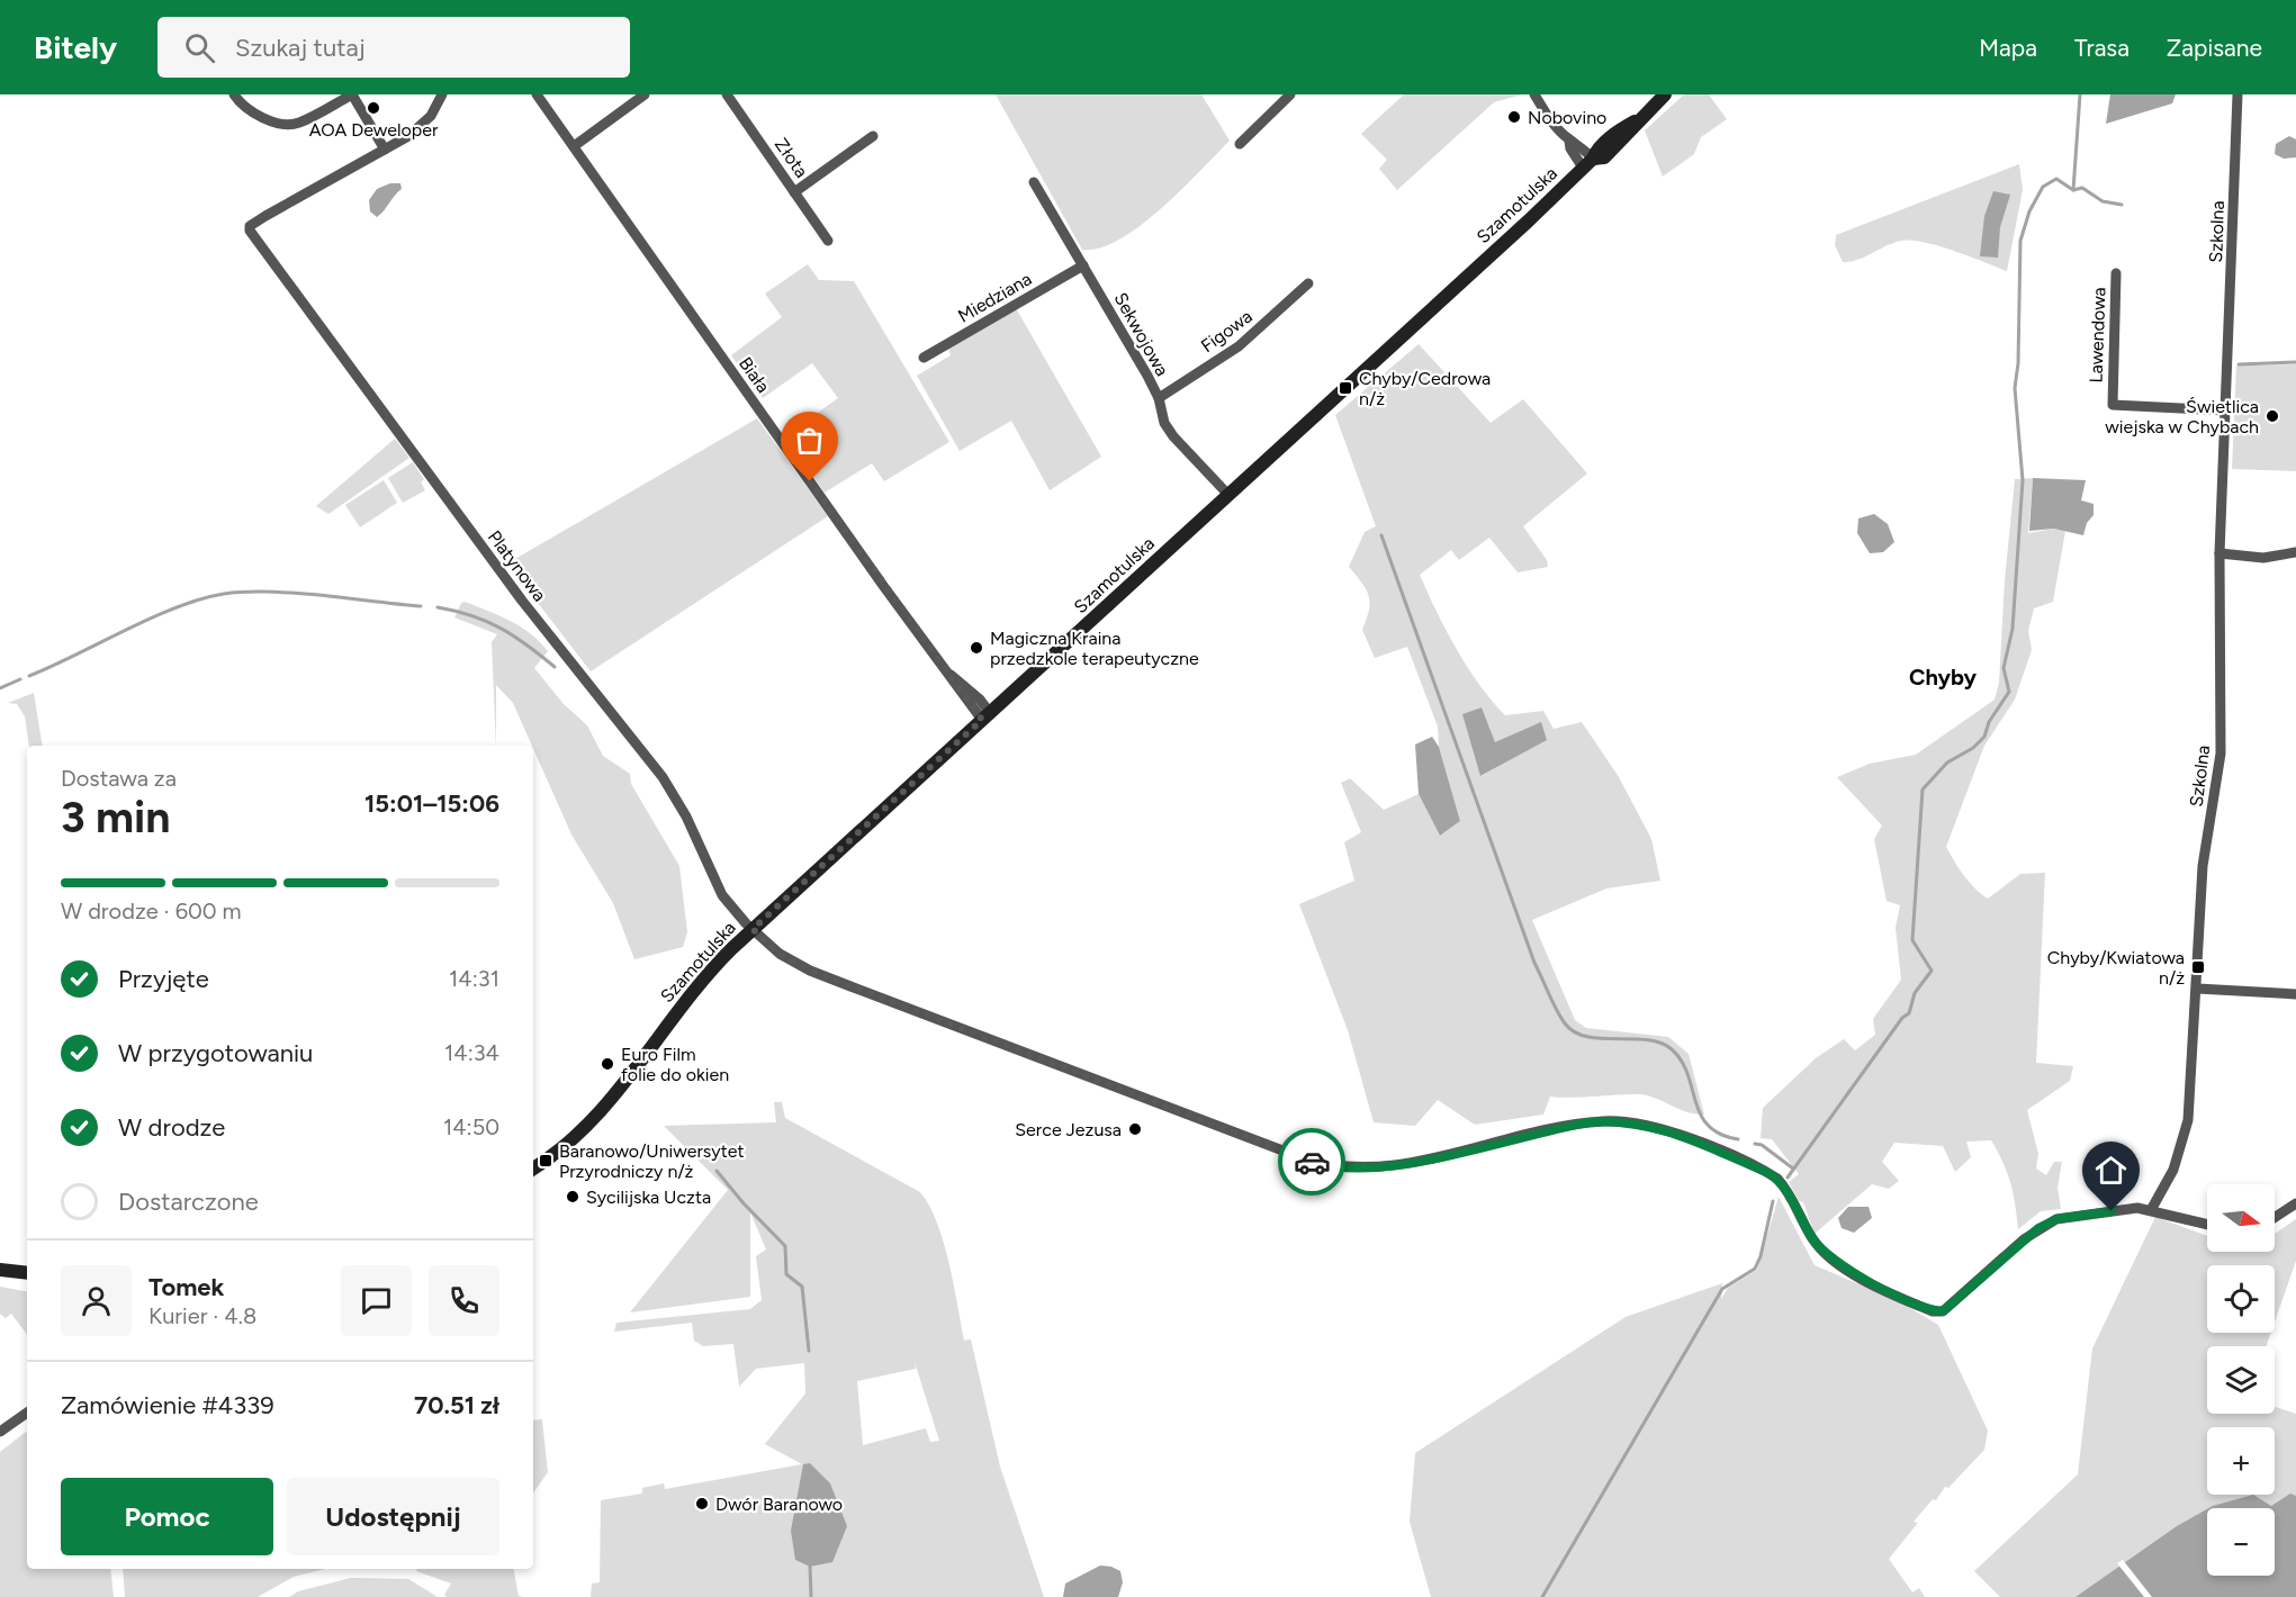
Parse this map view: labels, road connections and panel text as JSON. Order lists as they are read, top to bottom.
{
  "streets": {
    "street": [
      "Złota",
      "Szamotulska",
      "Szkolna",
      "Miedziana",
      "Figowa",
      "Sekwojowa",
      "Lawendowa",
      "Biała",
      "Platynowa"
    ]
  },
  "crossings": [
    ["Szamotulska", "Sekwojowa"],
    ["Szamotulska", "Biała"],
    ["Szamotulska", "Platynowa"],
    ["Szkolna", "Lawendowa"],
    ["Szkolna", "Platynowa"],
    ["Miedziana", "Sekwojowa"],
    ["Figowa", "Sekwojowa"]
  ],
  "districts": ["Chyby"],
  "places": {
    "other": [
      "AOA Deweloper",
      "Nobovino",
      "Świetlica wiejska w Chybach",
      "Magiczna Kraina przedzkole terapeutyczne",
      "Euro Film folie do okien",
      "Serce Jezusa",
      "Sycilijska Uczta",
      "Dwór Baranowo"
    ],
    "transit": ["Chyby/Cedrowa n/ż", "Chyby/Kwiatowa n/ż", "Baranowo/Uniwersytet Przyrodniczy n/ż"]
  },
  "north": "right",
  "page": {
    "header": "Bitely",
    "search": "Szukaj tutaj",
    "nav": ["Mapa", "Trasa", "Zapisane"],
    "heading": ["3 min", "Dostawa za", "15:01–15:06"],
    "panel": [
      "Tomek",
      "Kurier · 4.8",
      "Zamówienie #4339",
      "70.51 zł"
    ],
    "bar": "W drodze · 600 m",
    "list": [
      ["Przyjęte", "14:31"],
      ["W przygotowaniu", "14:34"],
      ["W drodze", "14:50"],
      "Dostarczone"
    ],
    "map_buttons": ["+", "−"],
    "buttons": ["Pomoc", "Udostępnij"]
  }
}
